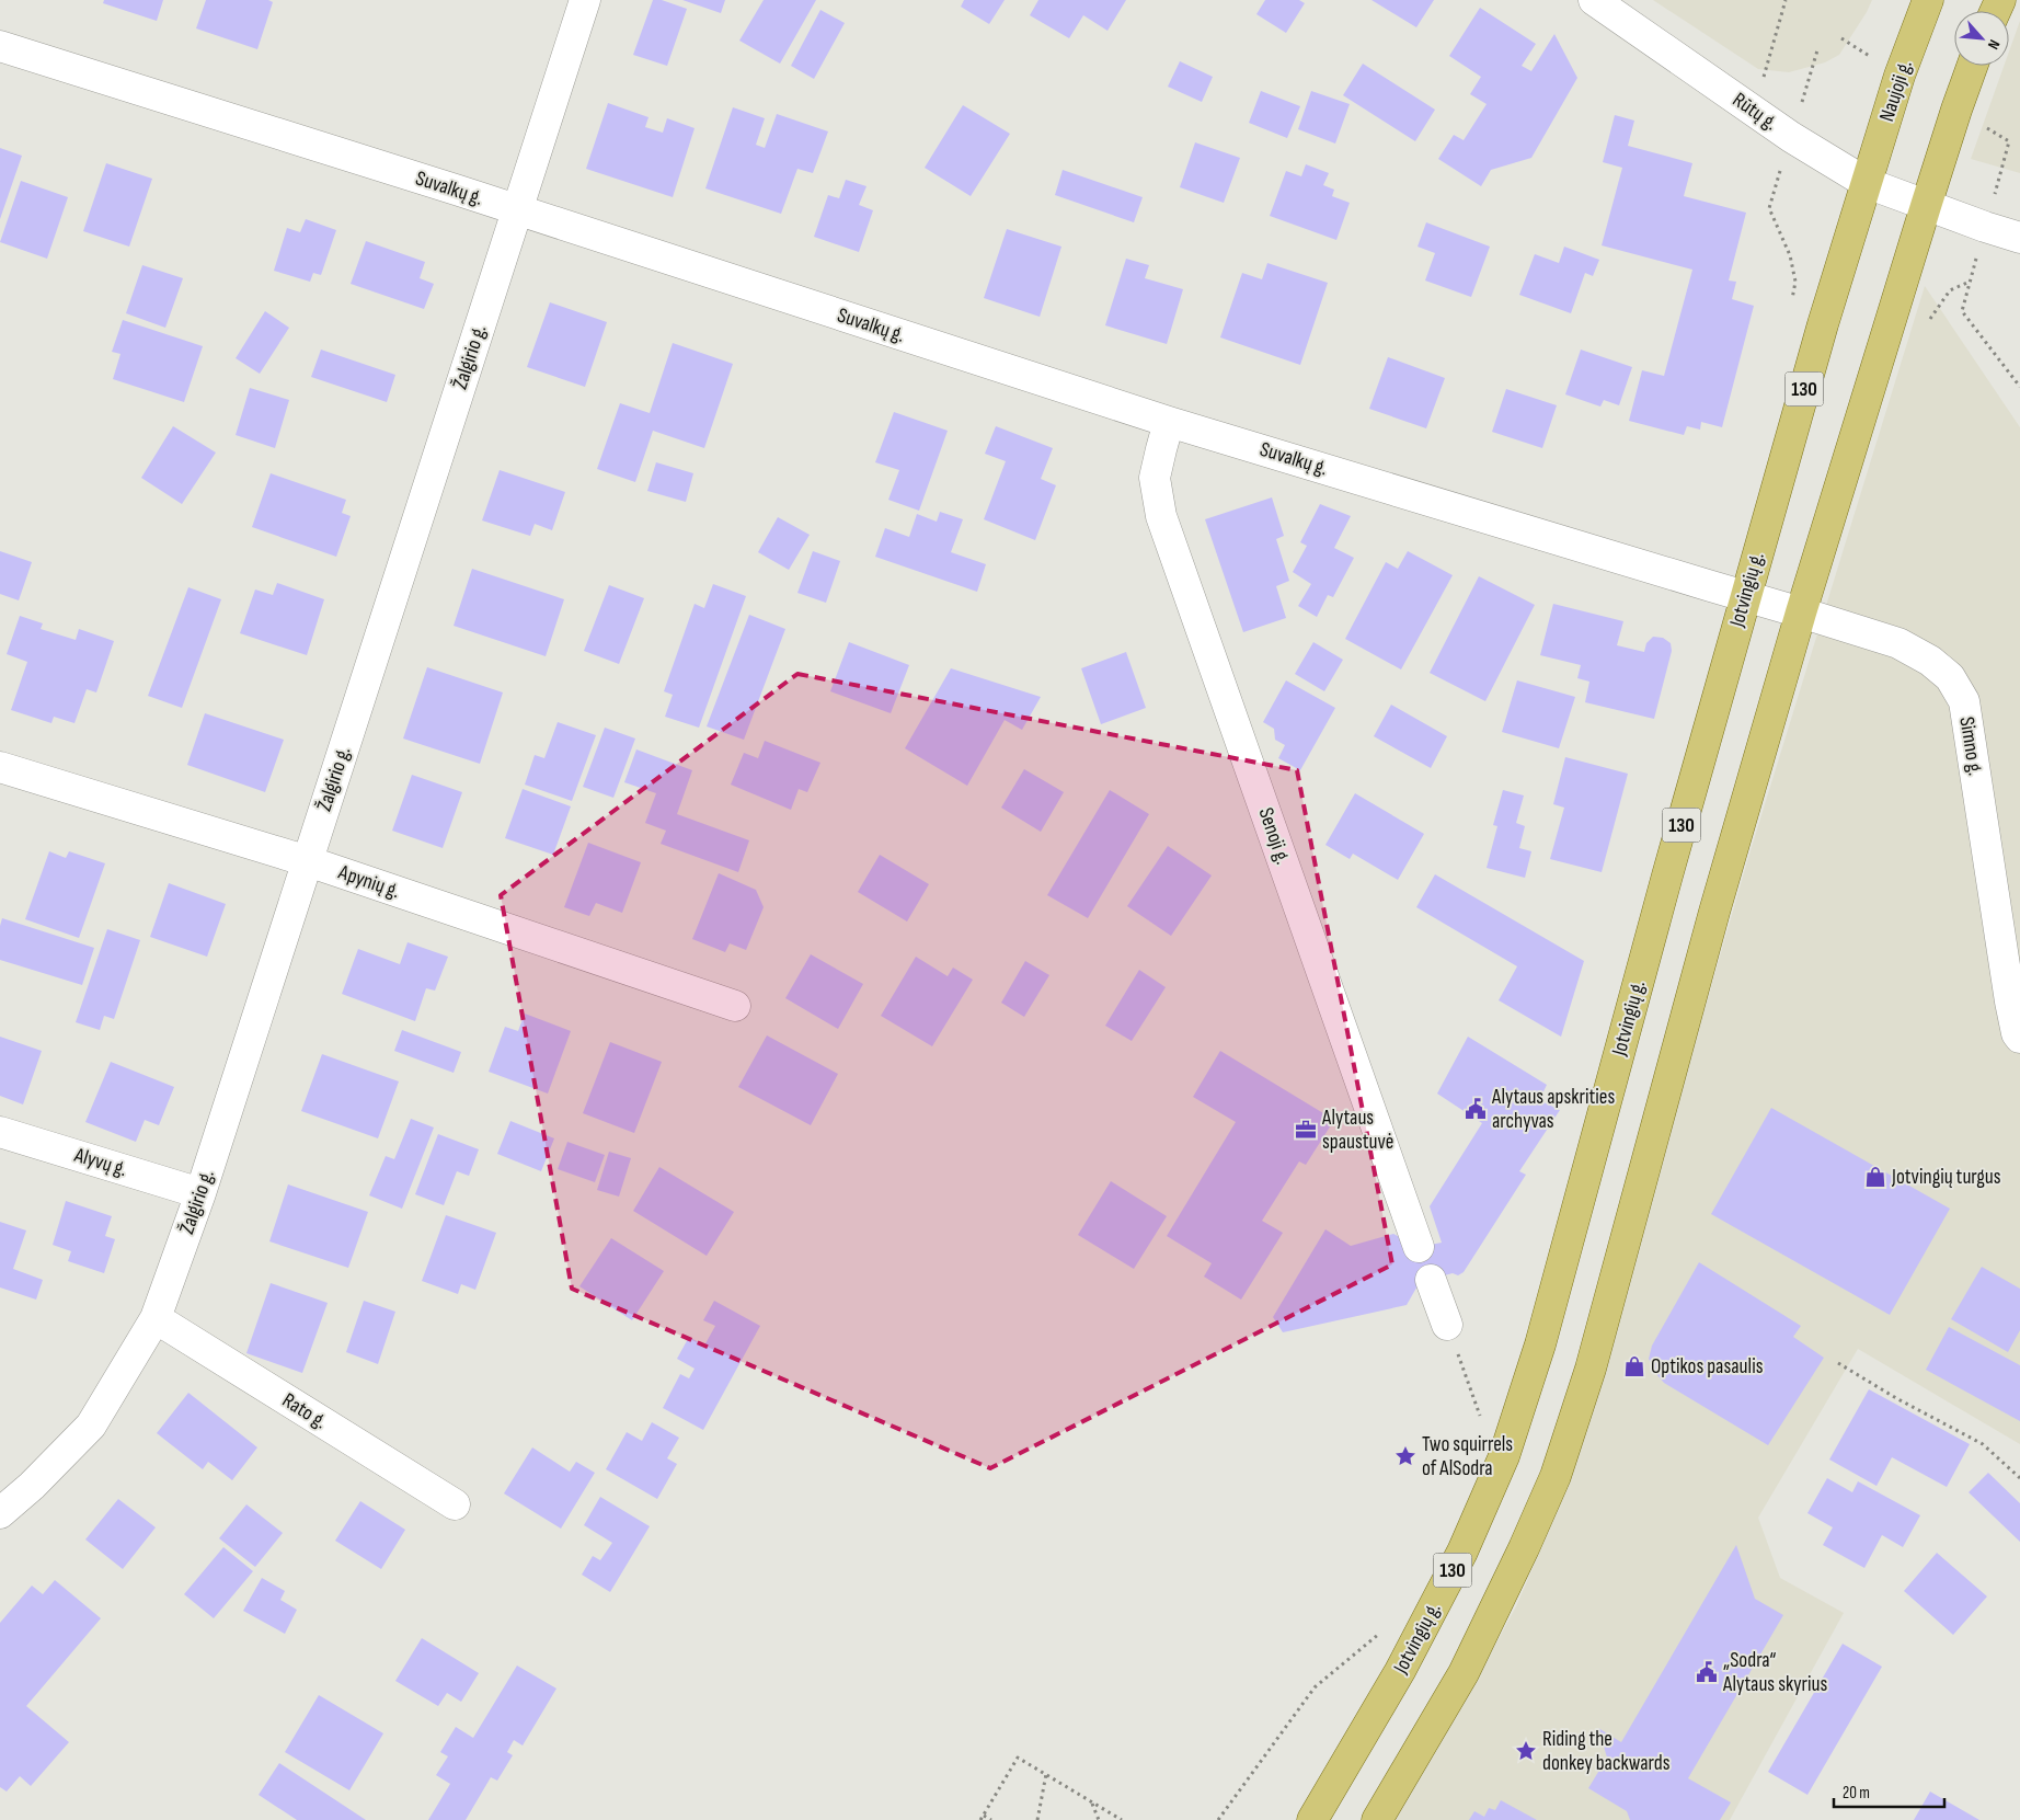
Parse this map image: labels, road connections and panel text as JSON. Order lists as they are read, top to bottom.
{
  "streets": {
    "main road": ["Naujoji g.", "130", "Jotvingių g."],
    "street": [
      "Rūtų g.",
      "Suvalkų g.",
      "Žalgirio g.",
      "Simno g.",
      "Senoji g.",
      "Apynių g.",
      "Alyvų g.",
      "Rato g."
    ]
  },
  "crossings": [
    ["Naujoji g.", "Rūtų g."],
    ["Naujoji g.", "Jotvingių g."],
    ["Rūtų g.", "Jotvingių g."],
    ["Suvalkų g.", "Žalgirio g."],
    ["Suvalkų g.", "Jotvingių g."],
    ["Suvalkų g.", "Simno g."],
    ["Suvalkų g.", "Senoji g."],
    ["Žalgirio g.", "Apynių g."],
    ["Žalgirio g.", "Alyvų g."],
    ["Žalgirio g.", "Rato g."],
    ["Jotvingių g.", "Simno g."]
  ],
  "places": {
    "public building": ["Alytaus apskrities archyvas", "„Sodra“ Alytaus skyrius"],
    "office": ["Alytaus spaustuvė"],
    "shop": ["Jotvingių turgus", "Optikos pasaulis"],
    "place": ["Two squirrels of AlSodra", "Riding the donkey backwards"]
  },
  "scale_bar": "20 m",
  "north": "bottom right"
}
